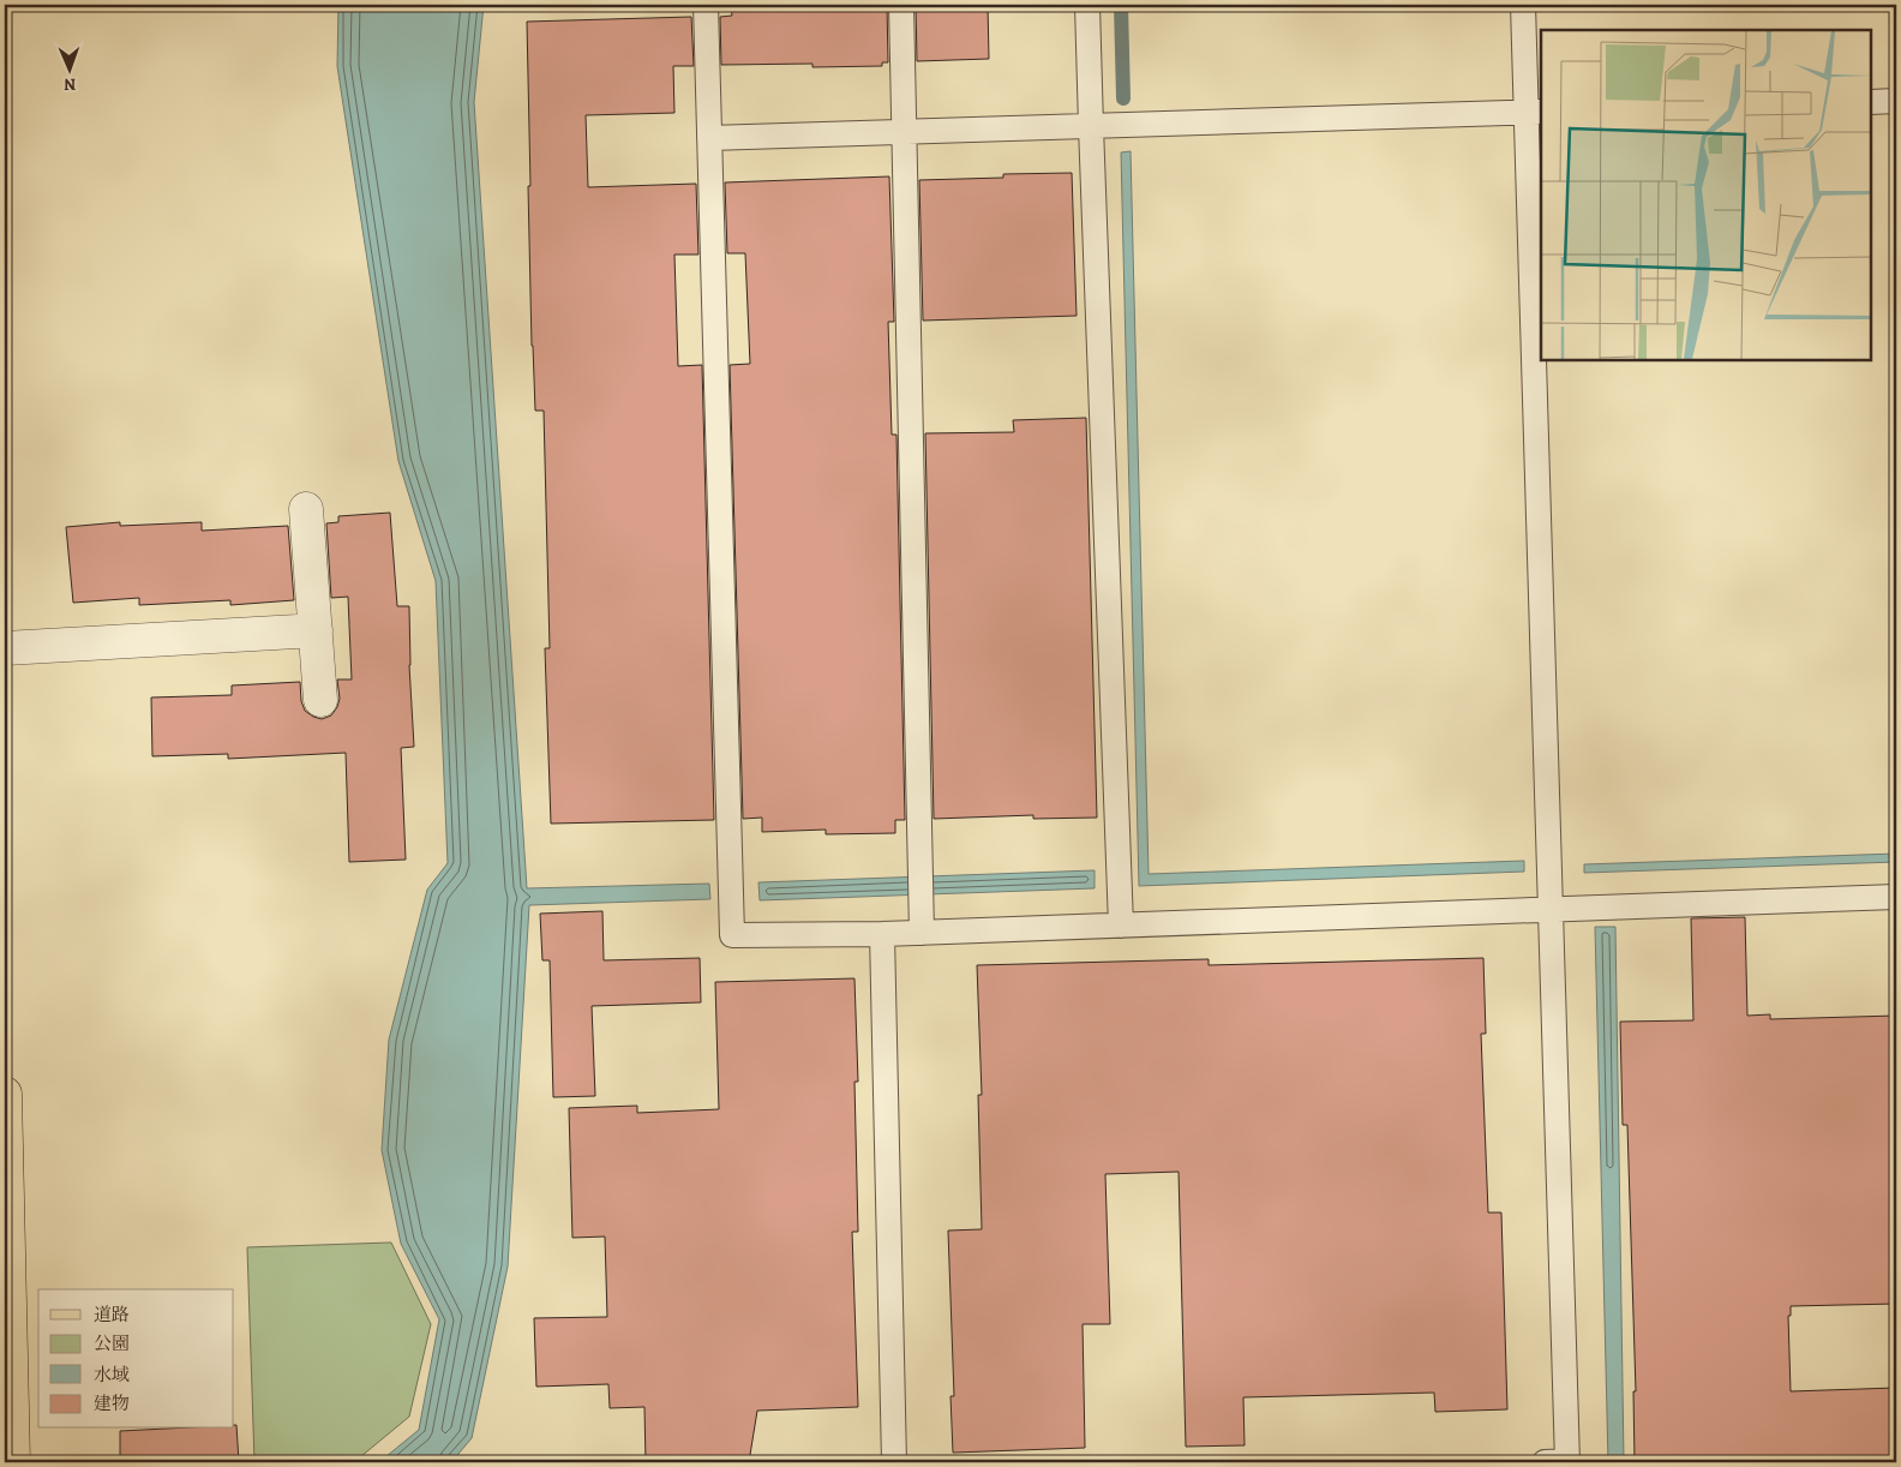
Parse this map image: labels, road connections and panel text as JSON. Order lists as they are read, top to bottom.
{
  "legend": [
    "道路",
    "公園",
    "水域",
    "建物"
  ],
  "north": "bottom"
}
